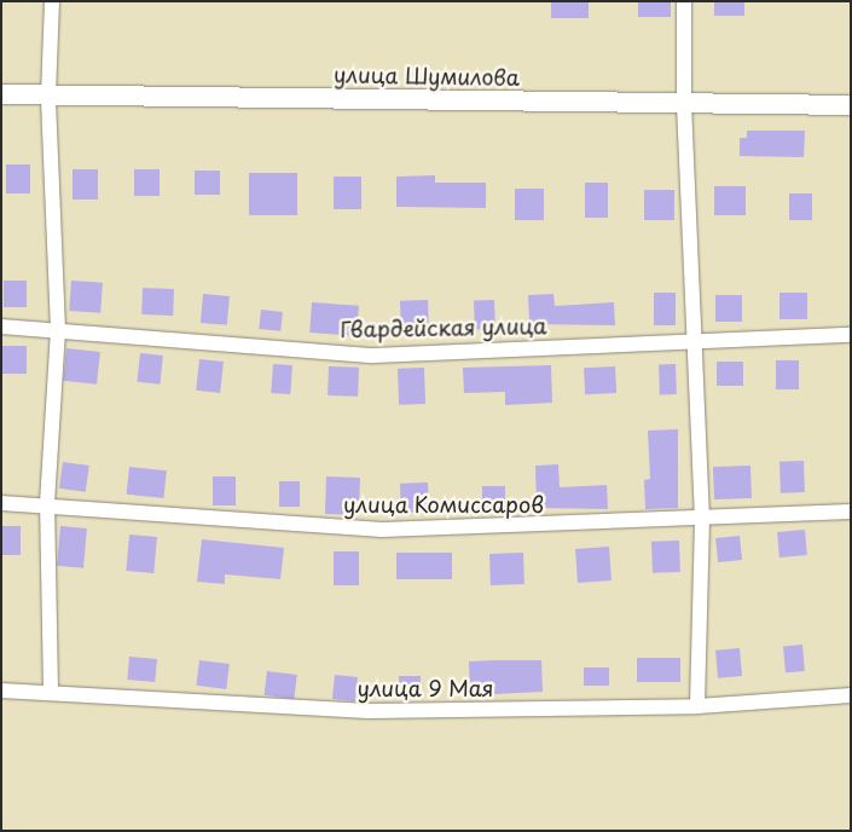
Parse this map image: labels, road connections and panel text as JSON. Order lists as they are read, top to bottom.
{
  "streets": {
    "street": [
      "улица Шумилова",
      "Гвардейская улица",
      "улица Комиссаров",
      "улица 9 Мая"
    ]
  }
}
